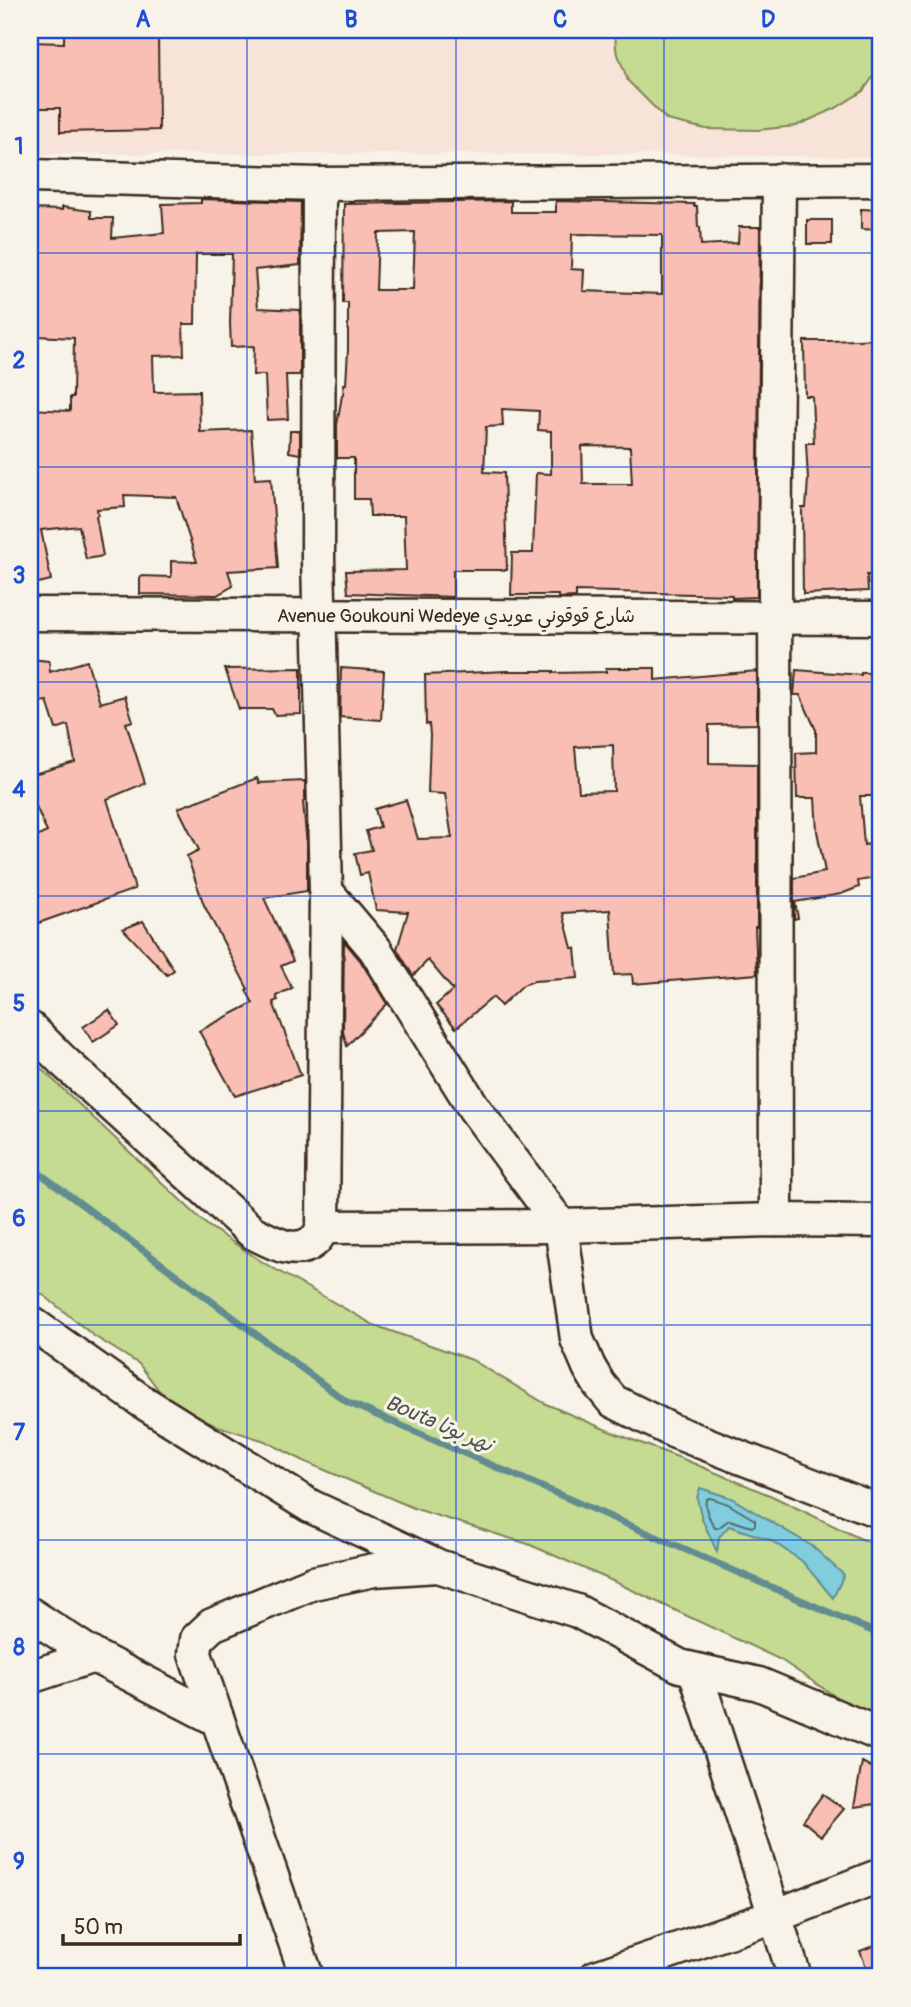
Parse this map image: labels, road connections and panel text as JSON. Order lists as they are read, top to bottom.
{
  "streets": {
    "street": ["Avenue Goukouni Wedeye شارع قوقوني عويدي"]
  },
  "water": ["Bouta نهر بوتا"],
  "scale_bar": "50 m",
  "grid": {
    "columns": [
      "A",
      "B",
      "C",
      "D"
    ],
    "rows": [
      "1",
      "2",
      "3",
      "4",
      "5",
      "6",
      "7",
      "8",
      "9"
    ]
  }
}
